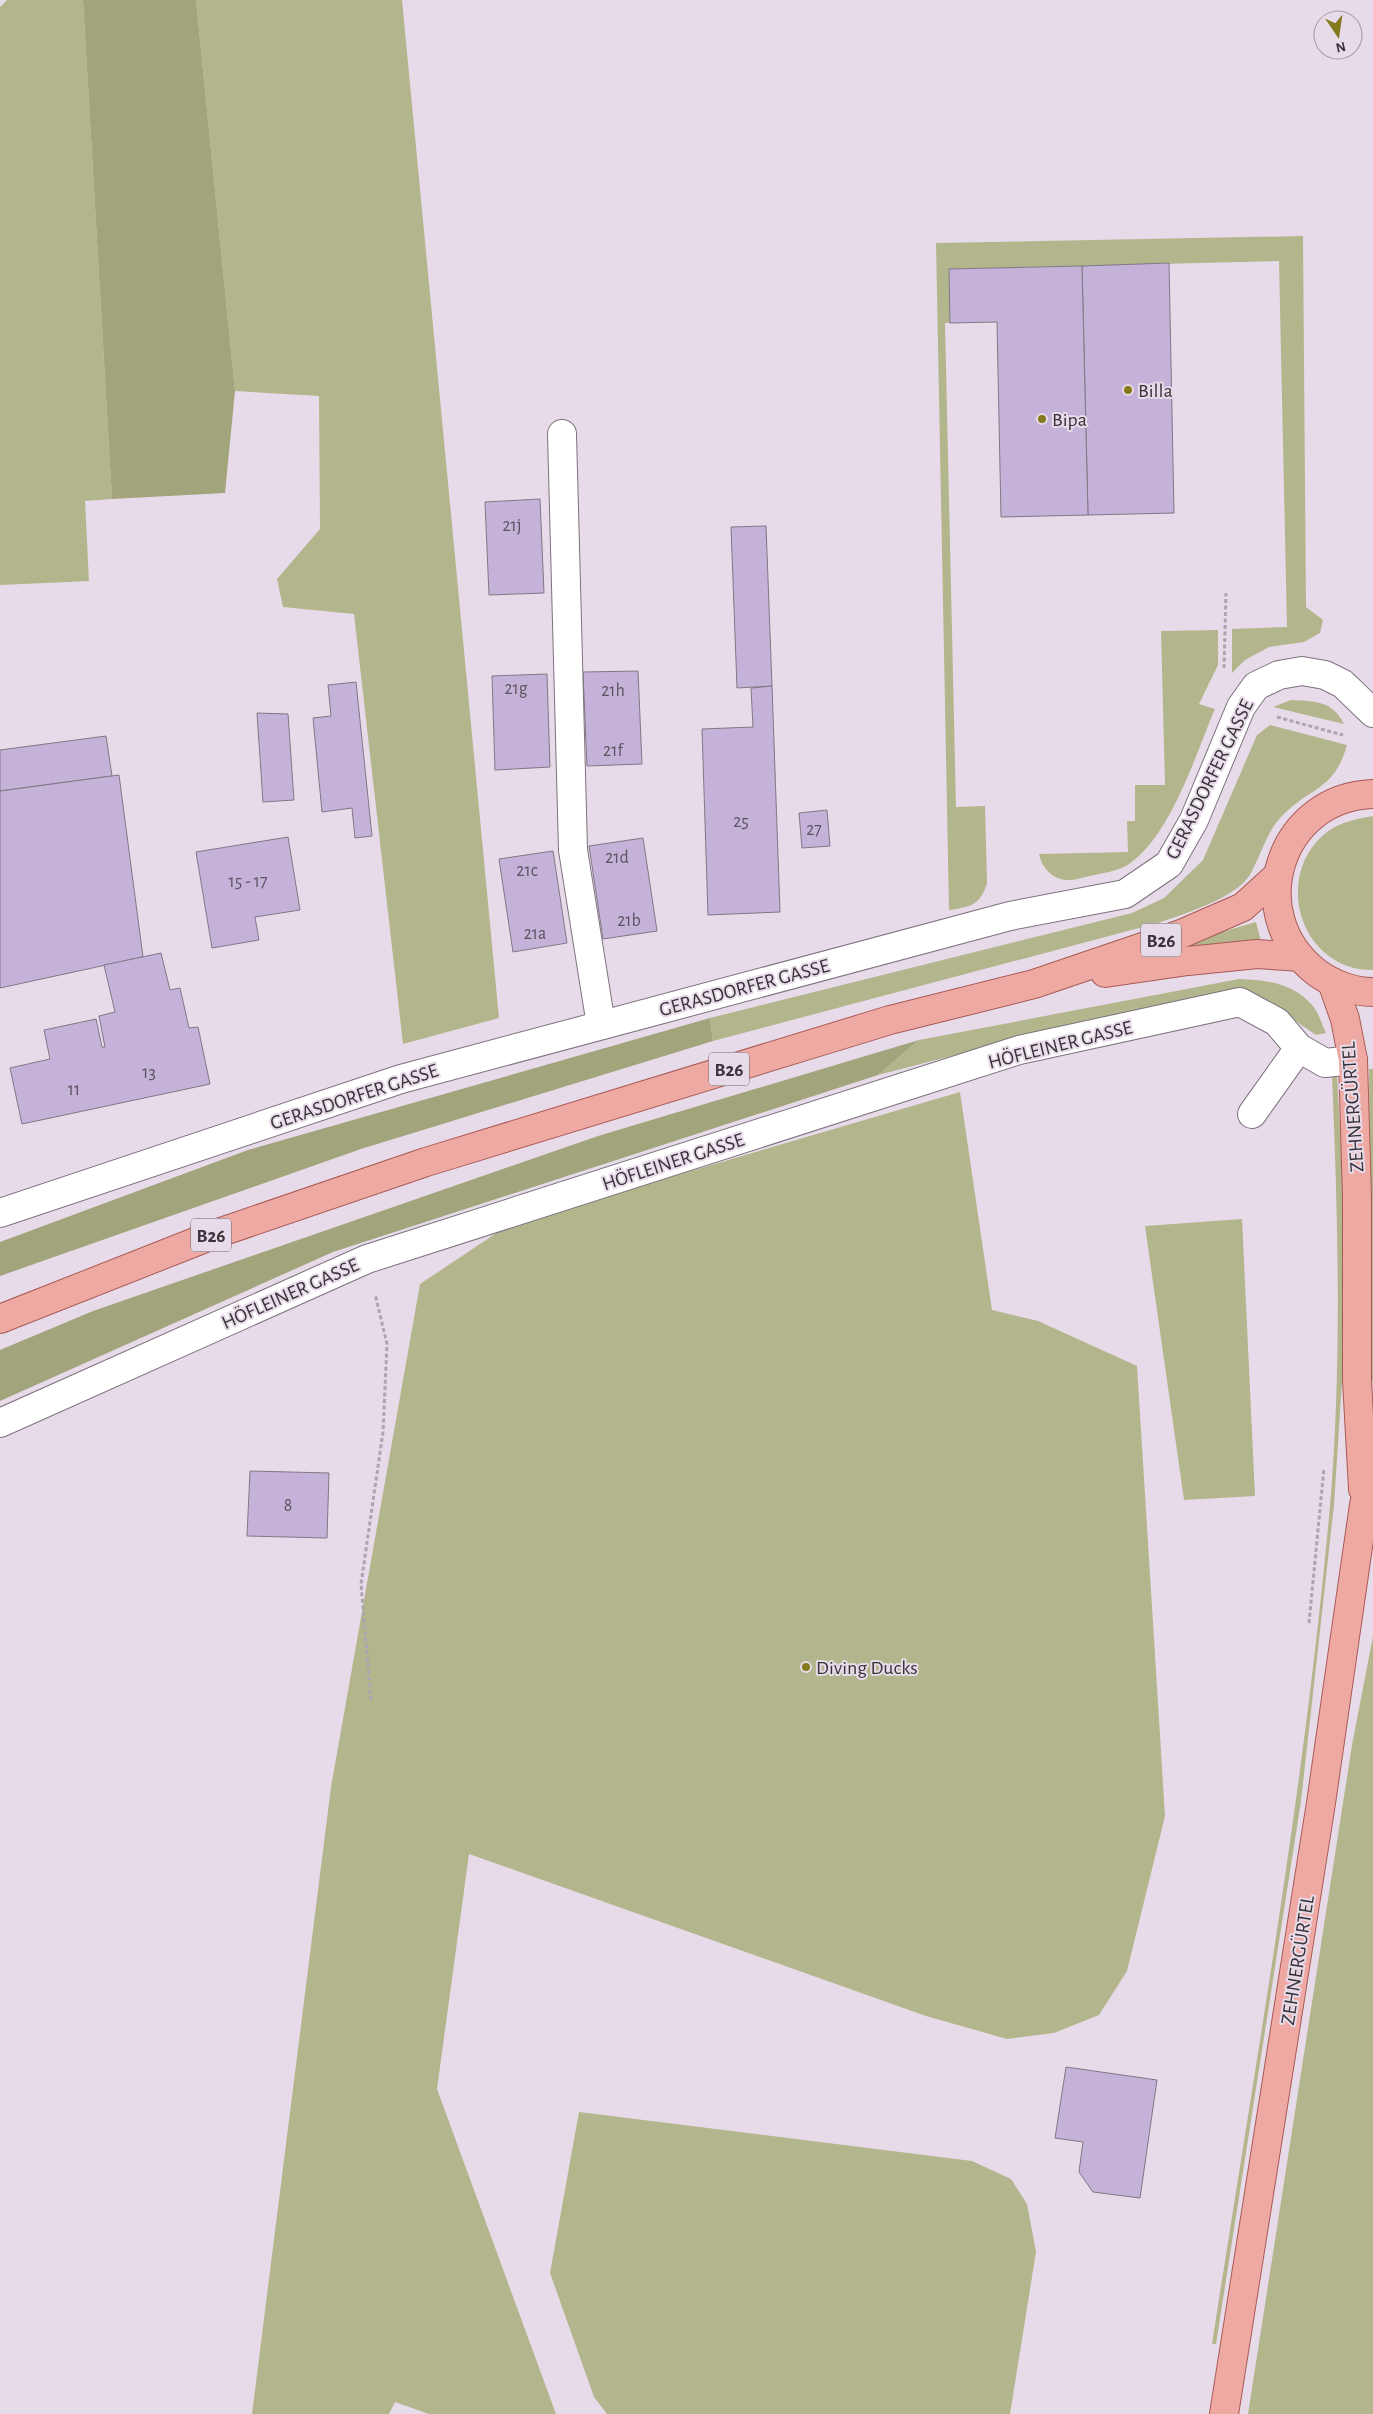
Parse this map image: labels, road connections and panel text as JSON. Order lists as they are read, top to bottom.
{
  "streets": {
    "main road": ["B26", "ZEHNERGÜRTEL"],
    "street": ["GERASDORFER GASSE", "HÖFLEINER GASSE"]
  },
  "crossings": [
    ["B26", "ZEHNERGÜRTEL"],
    ["HÖFLEINER GASSE", "ZEHNERGÜRTEL"]
  ],
  "places": ["Billa", "Bipa", "Diving Ducks"],
  "house_numbers": [
    "21j",
    "21g",
    "21h",
    "21f",
    "25",
    "27",
    "21d",
    "21c",
    "15 - 17",
    "21b",
    "21a",
    "13",
    "11",
    "8"
  ],
  "north": "bottom"
}
